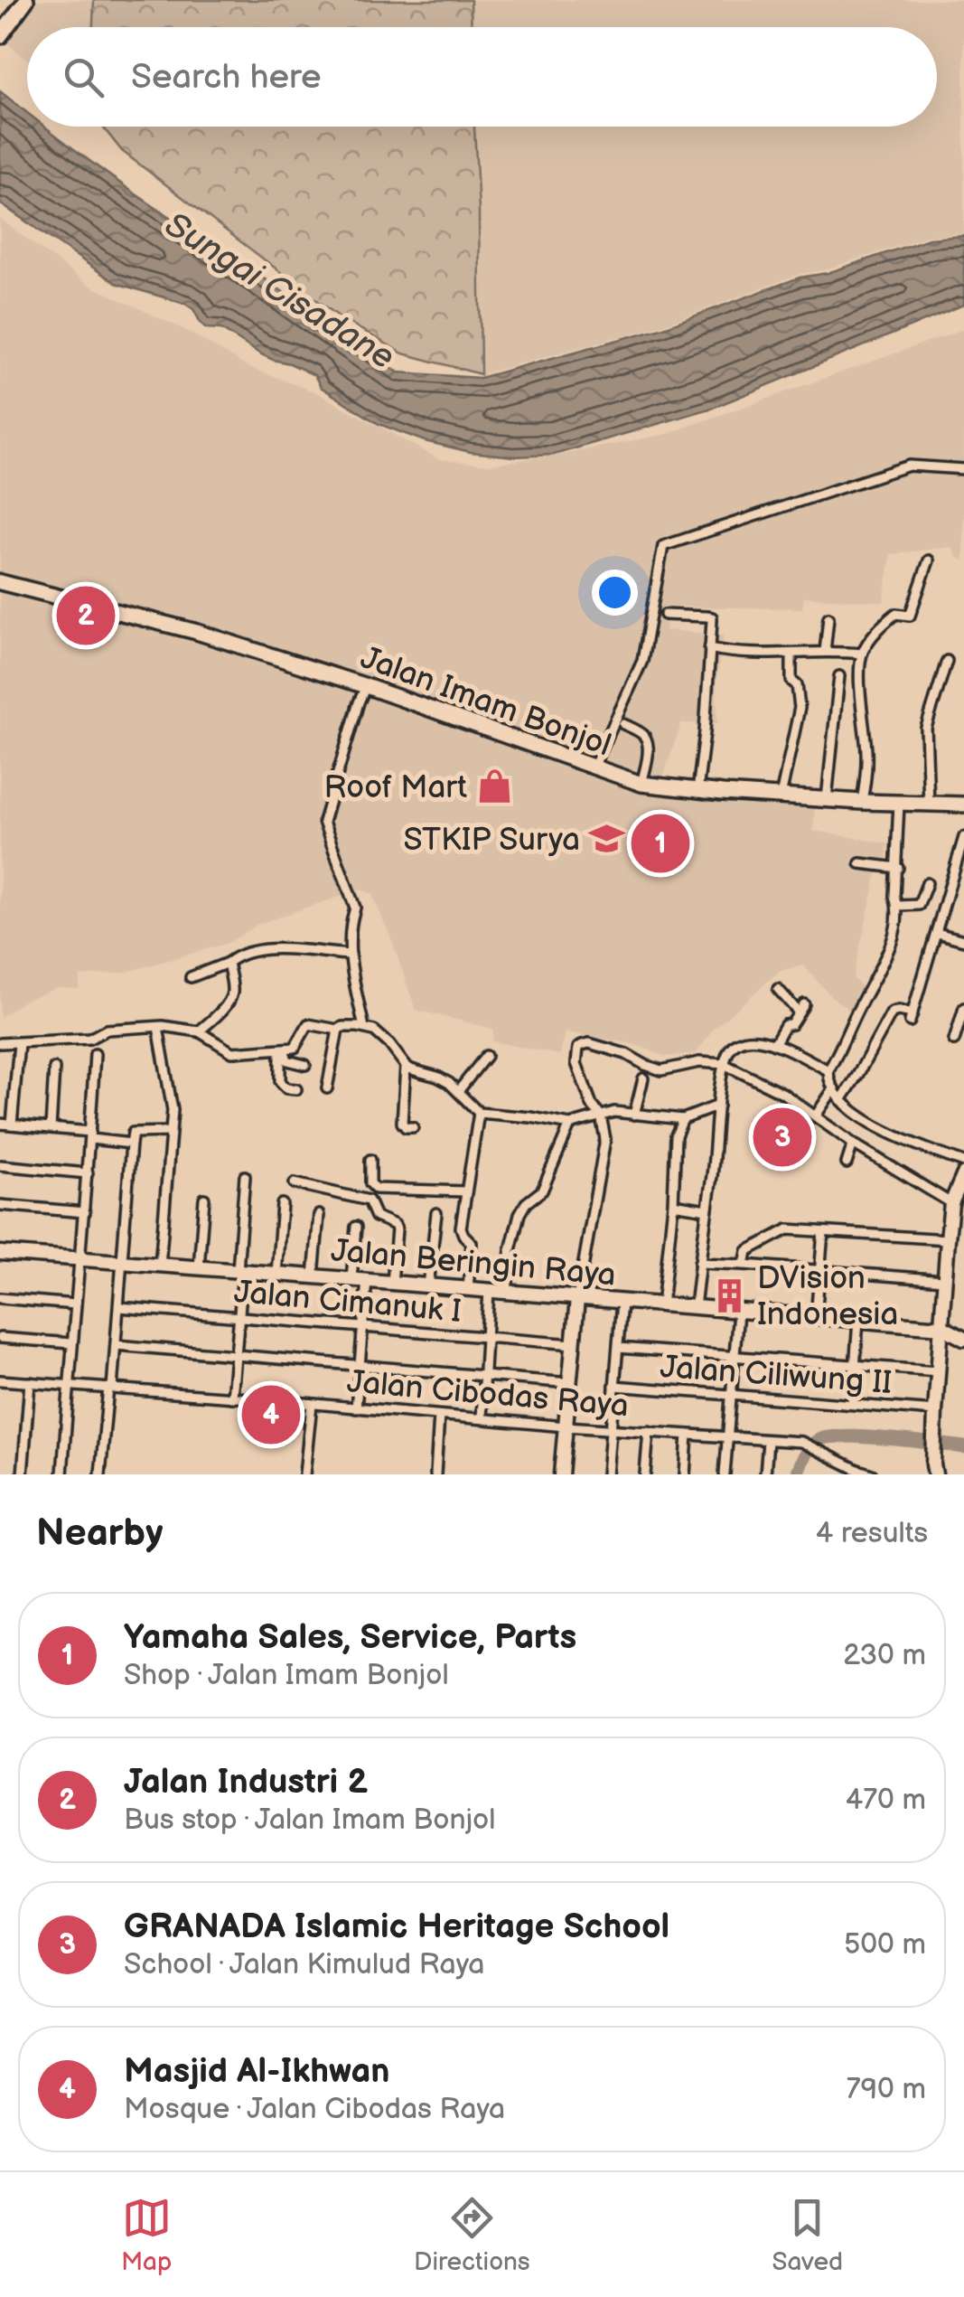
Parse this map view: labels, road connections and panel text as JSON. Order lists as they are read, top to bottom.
{
  "streets": {
    "main road": ["Jalan Imam Bonjol"],
    "street": [
      "Jalan Beringin Raya",
      "Jalan Cimanuk I",
      "Jalan Ciliwung II",
      "Jalan Cibodas Raya"
    ]
  },
  "water": ["Sungai Cisadane"],
  "places": {
    "shop": ["Roof Mart"],
    "school or university": ["STKIP Surya"],
    "building": ["DVision Indonesia"]
  },
  "page": {
    "search": "Search here",
    "pins": [
      "2",
      "1",
      "3",
      "4"
    ],
    "heading": ["Nearby", "4 results"],
    "list": [
      {
        "mark": "1",
        "name": "Yamaha Sales, Service, Parts",
        "note": "Shop · Jalan Imam Bonjol",
        "value": "230 m"
      },
      {
        "mark": "2",
        "name": "Jalan Industri 2",
        "note": "Bus stop · Jalan Imam Bonjol",
        "value": "470 m"
      },
      {
        "mark": "3",
        "name": "GRANADA Islamic Heritage School",
        "note": "School · Jalan Kimulud Raya",
        "value": "500 m"
      },
      {
        "mark": "4",
        "name": "Masjid Al-Ikhwan",
        "note": "Mosque · Jalan Cibodas Raya",
        "value": "790 m"
      }
    ],
    "nav": ["Map", "Directions", "Saved"]
  }
}
